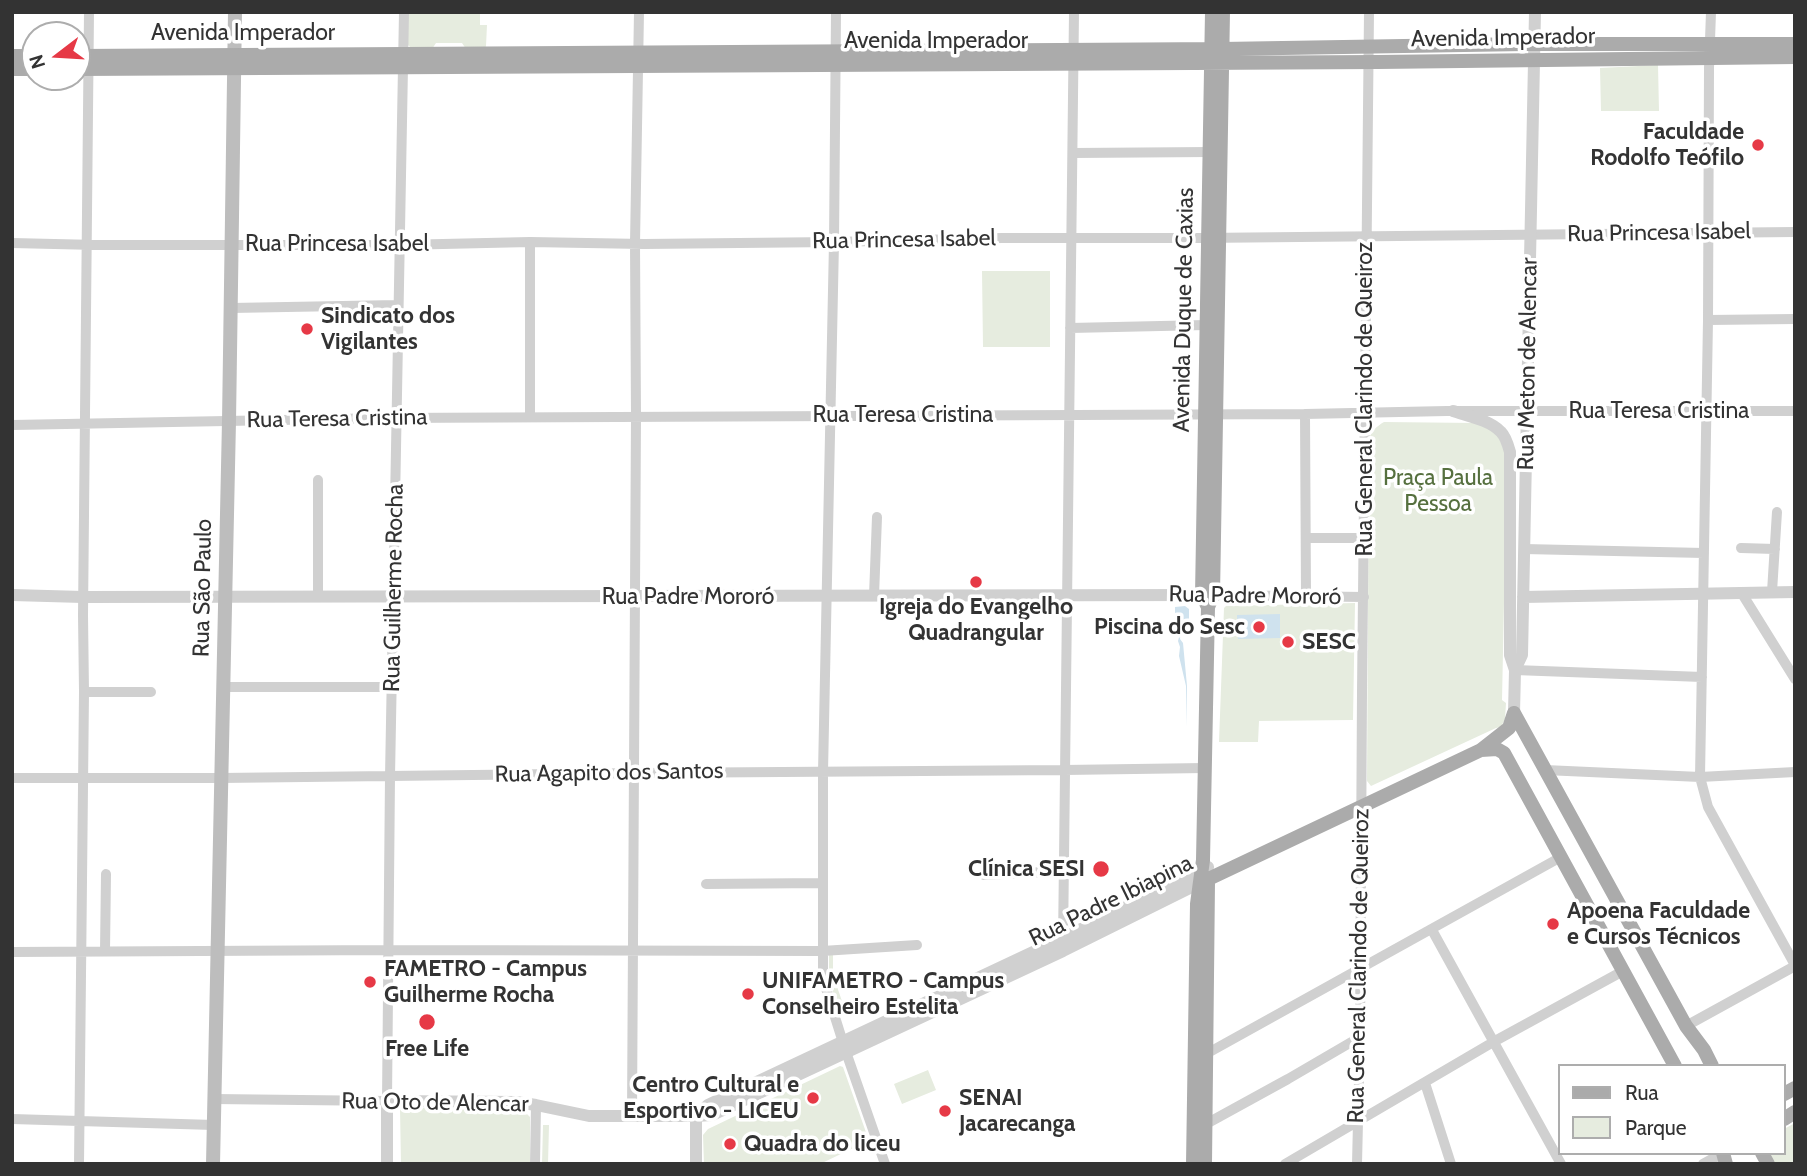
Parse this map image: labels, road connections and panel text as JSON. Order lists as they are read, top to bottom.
{
  "streets": {
    "main road": [
      "Avenida Imperador",
      "Avenida Duque de Caxias",
      "Rua São Paulo",
      "Rua Padre Ibiapina"
    ],
    "street": [
      "Rua Princesa Isabel",
      "Rua Meton de Alencar",
      "Rua General Clarindo de Queiroz",
      "Rua Teresa Cristina",
      "Rua Guilherme Rocha",
      "Rua Padre Mororó",
      "Rua Agapito dos Santos",
      "Rua Oto de Alencar"
    ]
  },
  "crossings": [
    ["Avenida Imperador", "Avenida Duque de Caxias"],
    ["Avenida Imperador", "Rua Meton de Alencar"],
    ["Avenida Imperador", "Rua General Clarindo de Queiroz"],
    ["Avenida Imperador", "Rua São Paulo"],
    ["Avenida Imperador", "Rua Guilherme Rocha"],
    ["Rua Princesa Isabel", "Avenida Duque de Caxias"],
    ["Rua Princesa Isabel", "Rua Meton de Alencar"],
    ["Rua Princesa Isabel", "Rua General Clarindo de Queiroz"],
    ["Rua Princesa Isabel", "Rua São Paulo"],
    ["Rua Princesa Isabel", "Rua Guilherme Rocha"],
    ["Avenida Duque de Caxias", "Rua Teresa Cristina"],
    ["Avenida Duque de Caxias", "Rua Padre Mororó"],
    ["Avenida Duque de Caxias", "Rua Agapito dos Santos"],
    ["Avenida Duque de Caxias", "Rua Padre Ibiapina"],
    ["Rua Meton de Alencar", "Rua Teresa Cristina"],
    ["Rua Meton de Alencar", "Rua Padre Ibiapina"],
    ["Rua General Clarindo de Queiroz", "Rua Teresa Cristina"],
    ["Rua General Clarindo de Queiroz", "Rua Padre Mororó"],
    ["Rua General Clarindo de Queiroz", "Rua Padre Ibiapina"],
    ["Rua Teresa Cristina", "Rua São Paulo"],
    ["Rua Teresa Cristina", "Rua Guilherme Rocha"],
    ["Rua São Paulo", "Rua Padre Mororó"],
    ["Rua São Paulo", "Rua Agapito dos Santos"],
    ["Rua São Paulo", "Rua Oto de Alencar"],
    ["Rua Guilherme Rocha", "Rua Padre Mororó"],
    ["Rua Guilherme Rocha", "Rua Agapito dos Santos"],
    ["Rua Guilherme Rocha", "Rua Oto de Alencar"],
    ["Rua Padre Ibiapina", "Rua Oto de Alencar"]
  ],
  "parks": ["Praça Paula Pessoa"],
  "places": [
    "Faculdade Rodolfo Teófilo",
    "Sindicato dos Vigilantes",
    "Igreja do Evangelho Quadrangular",
    "Piscina do Sesc",
    "SESC",
    "Clínica SESI",
    "Apoena Faculdade e Cursos Técnicos",
    "FAMETRO - Campus Guilherme Rocha",
    "UNIFAMETRO - Campus Conselheiro Estelita",
    "Free Life",
    "Centro Cultural e Esportivo - LICEU",
    "SENAI Jacarecanga",
    "Quadra do liceu"
  ],
  "legend": ["Rua", "Parque"],
  "north": "left"
}
